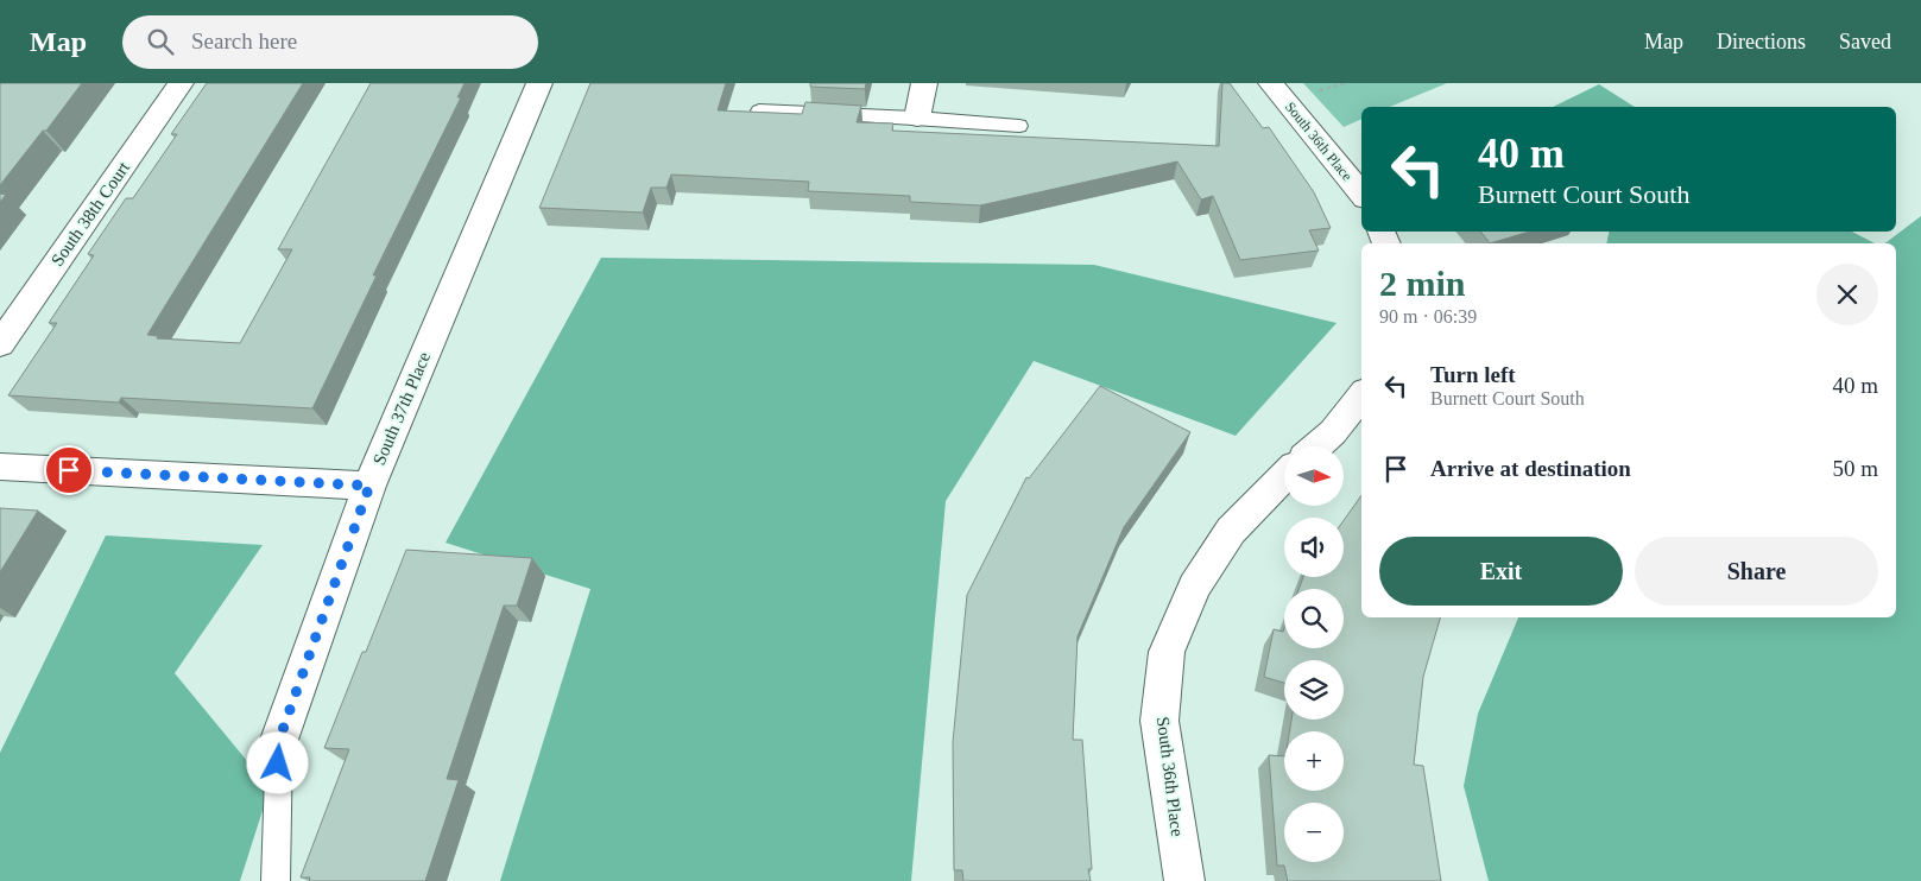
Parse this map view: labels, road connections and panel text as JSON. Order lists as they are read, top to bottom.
{
  "streets": {
    "street": ["South 36th Place", "South 38th Court", "South 37th Place"]
  },
  "north": "right",
  "page": {
    "header": "Map",
    "search": "Search here",
    "nav": ["Map", "Directions", "Saved"],
    "turn": ["40 m", "Burnett Court South"],
    "heading": ["2 min", "90 m · 06:39"],
    "list": [
      {
        "name": "Turn left",
        "note": "Burnett Court South",
        "value": "40 m"
      },
      {
        "name": "Arrive at destination",
        "value": "50 m"
      }
    ],
    "map_buttons": ["+", "−"],
    "buttons": ["Exit", "Share"]
  }
}
